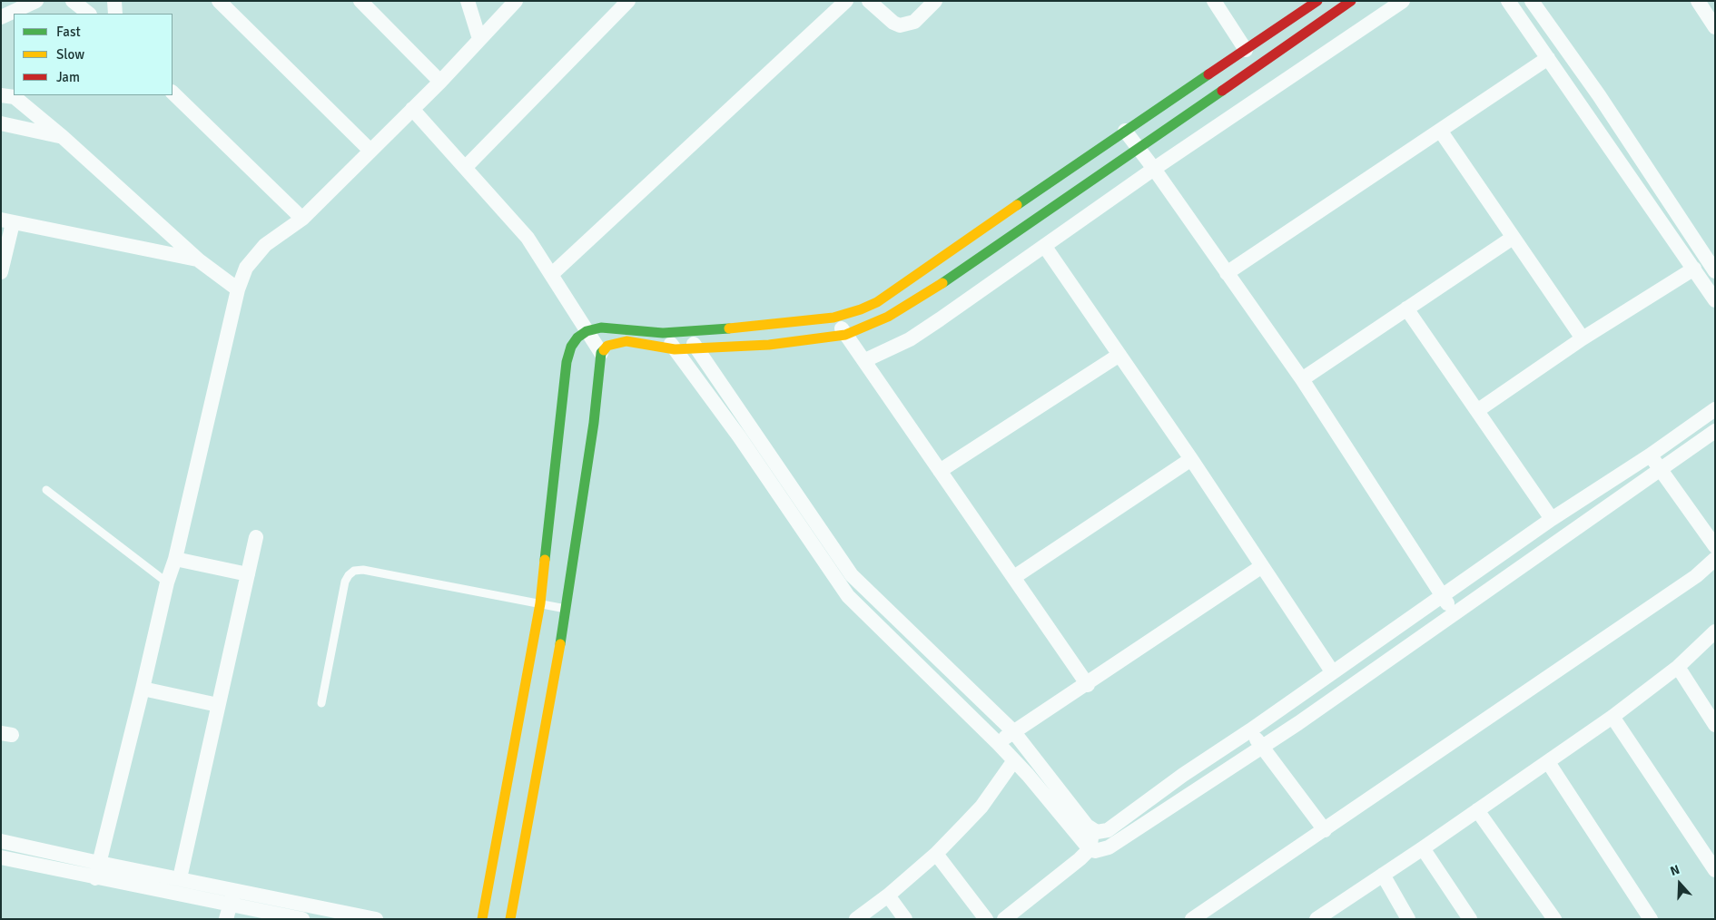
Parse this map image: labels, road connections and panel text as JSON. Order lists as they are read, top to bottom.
{
  "legend": ["Fast", "Slow", "Jam"],
  "north": "top"
}
